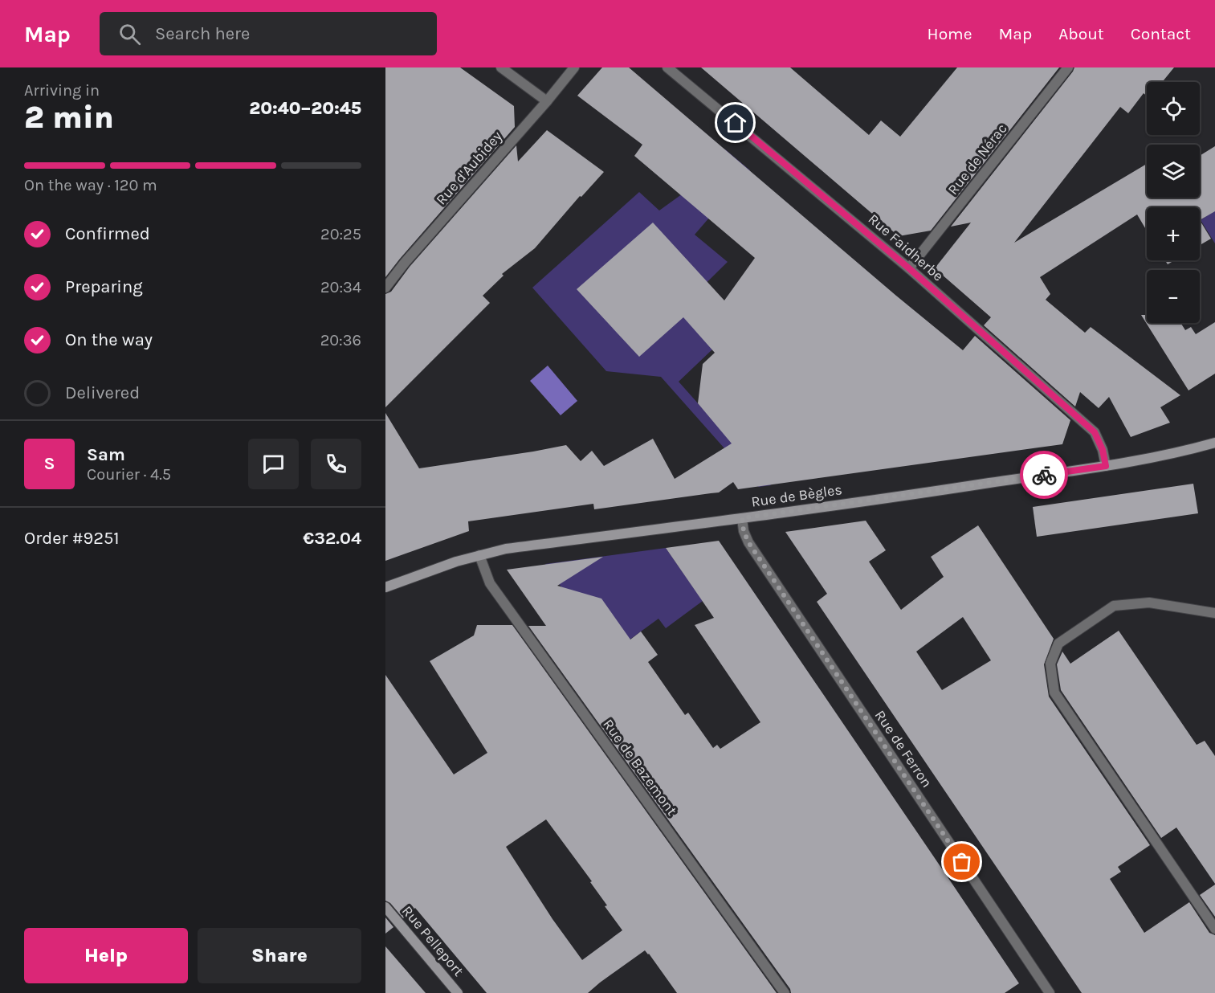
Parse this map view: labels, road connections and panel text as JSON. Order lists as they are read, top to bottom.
{
  "streets": {
    "street": [
      "Rue de Nérac",
      "Rue d'Aubidey",
      "Rue Faidherbe",
      "Rue de Bègles",
      "Rue de Ferron",
      "Rue de Bazemont",
      "Rue Pelleport"
    ]
  },
  "crossings": [
    ["Rue de Nérac", "Rue Faidherbe"],
    ["Rue Faidherbe", "Rue de Bègles"],
    ["Rue de Bègles", "Rue de Ferron"],
    ["Rue de Bègles", "Rue de Bazemont"]
  ],
  "page": {
    "header": "Map",
    "search": "Search here",
    "nav": [
      "Home",
      "Map",
      "About",
      "Contact"
    ],
    "heading": ["2 min", "Arriving in", "20:40–20:45"],
    "panel": [
      "Sam",
      "Courier · 4.5",
      "Order #9251",
      "€32.04"
    ],
    "map_buttons": ["+", "−"],
    "bar": "On the way · 120 m",
    "list": [
      ["Confirmed", "20:25"],
      ["Preparing", "20:34"],
      ["On the way", "20:36"],
      "Delivered"
    ],
    "round": "S",
    "buttons": ["Help", "Share"]
  }
}
